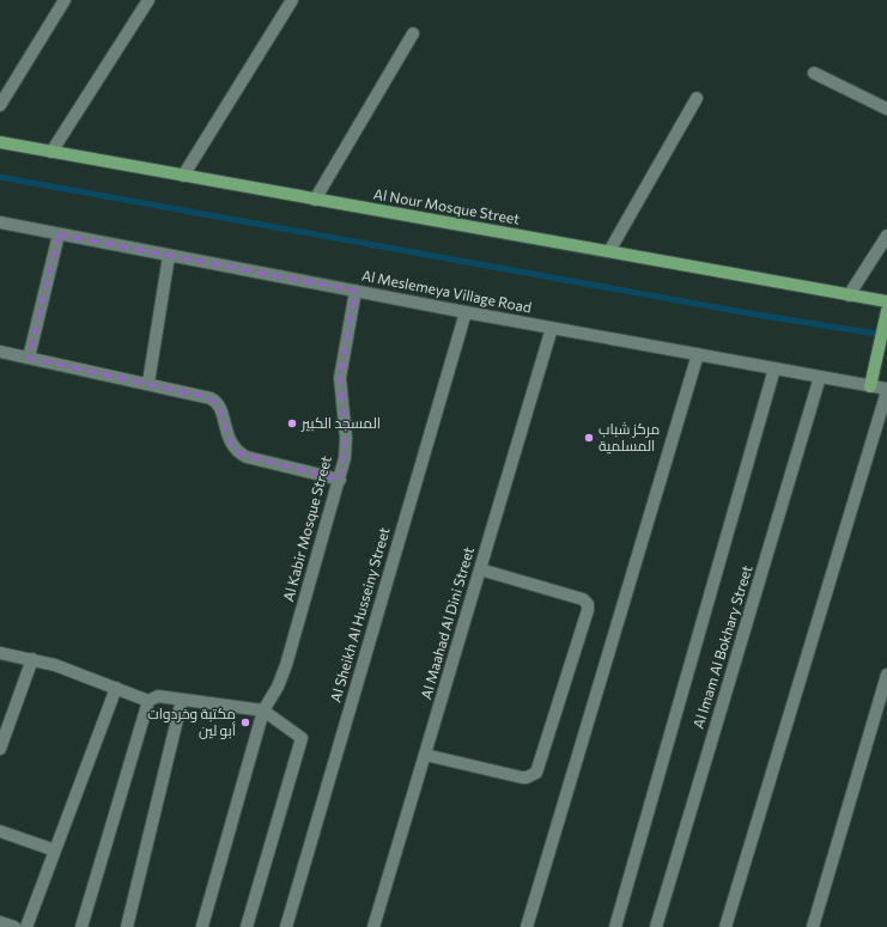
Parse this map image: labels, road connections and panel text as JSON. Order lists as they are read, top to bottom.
{
  "streets": {
    "main road": ["Al Nour Mosque Street"],
    "street": [
      "Al Meslemeya Village Road",
      "Al Kabir Mosque Street",
      "Al Sheikh Al Husseiny Street",
      "Al Maahad Al Dini Street",
      "Al Imam Al Bokhary Street"
    ]
  },
  "crossings": [
    ["Al Meslemeya Village Road", "Al Kabir Mosque Street"],
    ["Al Meslemeya Village Road", "Al Sheikh Al Husseiny Street"],
    ["Al Meslemeya Village Road", "Al Maahad Al Dini Street"],
    ["Al Meslemeya Village Road", "Al Imam Al Bokhary Street"]
  ],
  "places": ["المسجد الكبير", "مركز شباب المسلمية", "مكتبة وخردوات أبو لين"]
}
